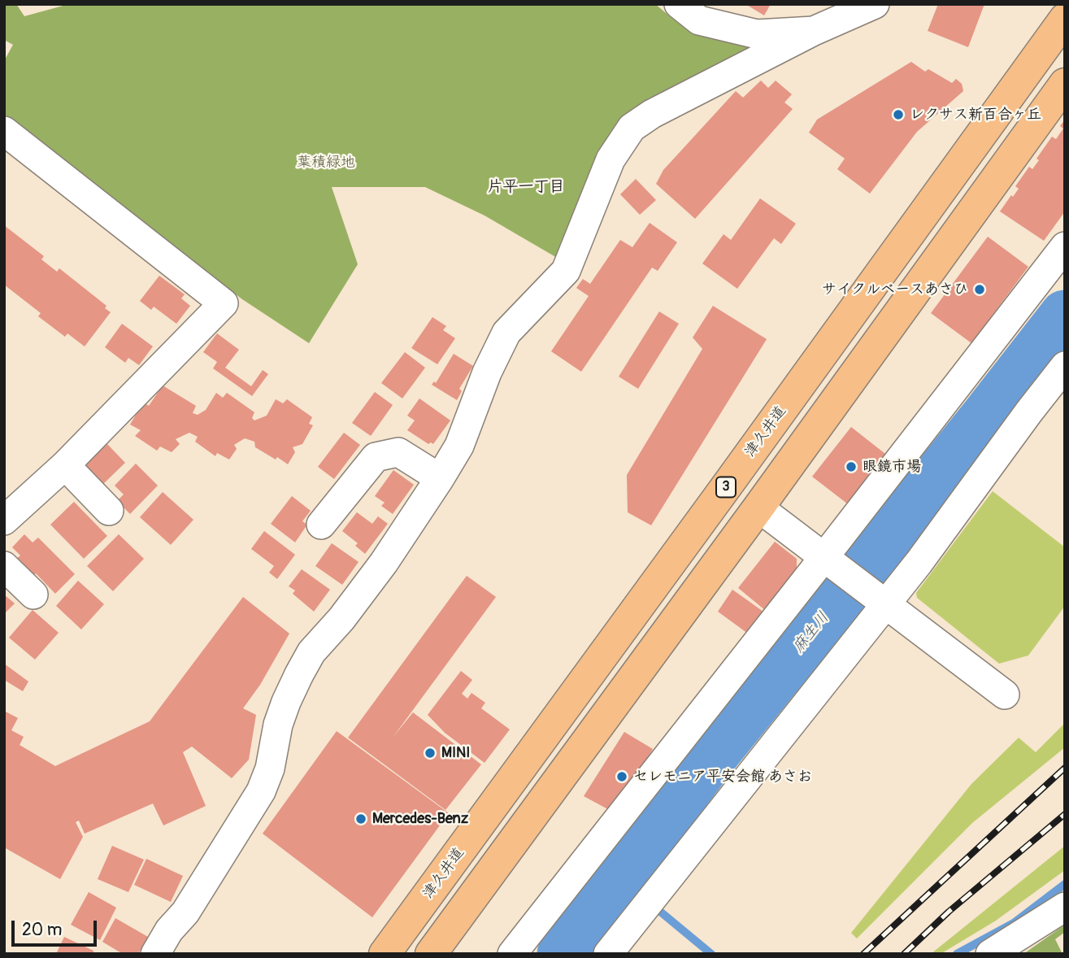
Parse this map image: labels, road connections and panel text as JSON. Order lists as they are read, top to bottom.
{
  "streets": {
    "main road": ["津久井道", "3"]
  },
  "districts": ["片平一丁目"],
  "water": ["麻生川"],
  "parks": ["葉積緑地"],
  "places": [
    "レクサス新百合ヶ丘",
    "サイクルベースあさひ",
    "眼鏡市場",
    "MINI",
    "セレモニア平安会館 あさお",
    "Mercedes-Benz"
  ],
  "scale_bar": "20 m"
}
